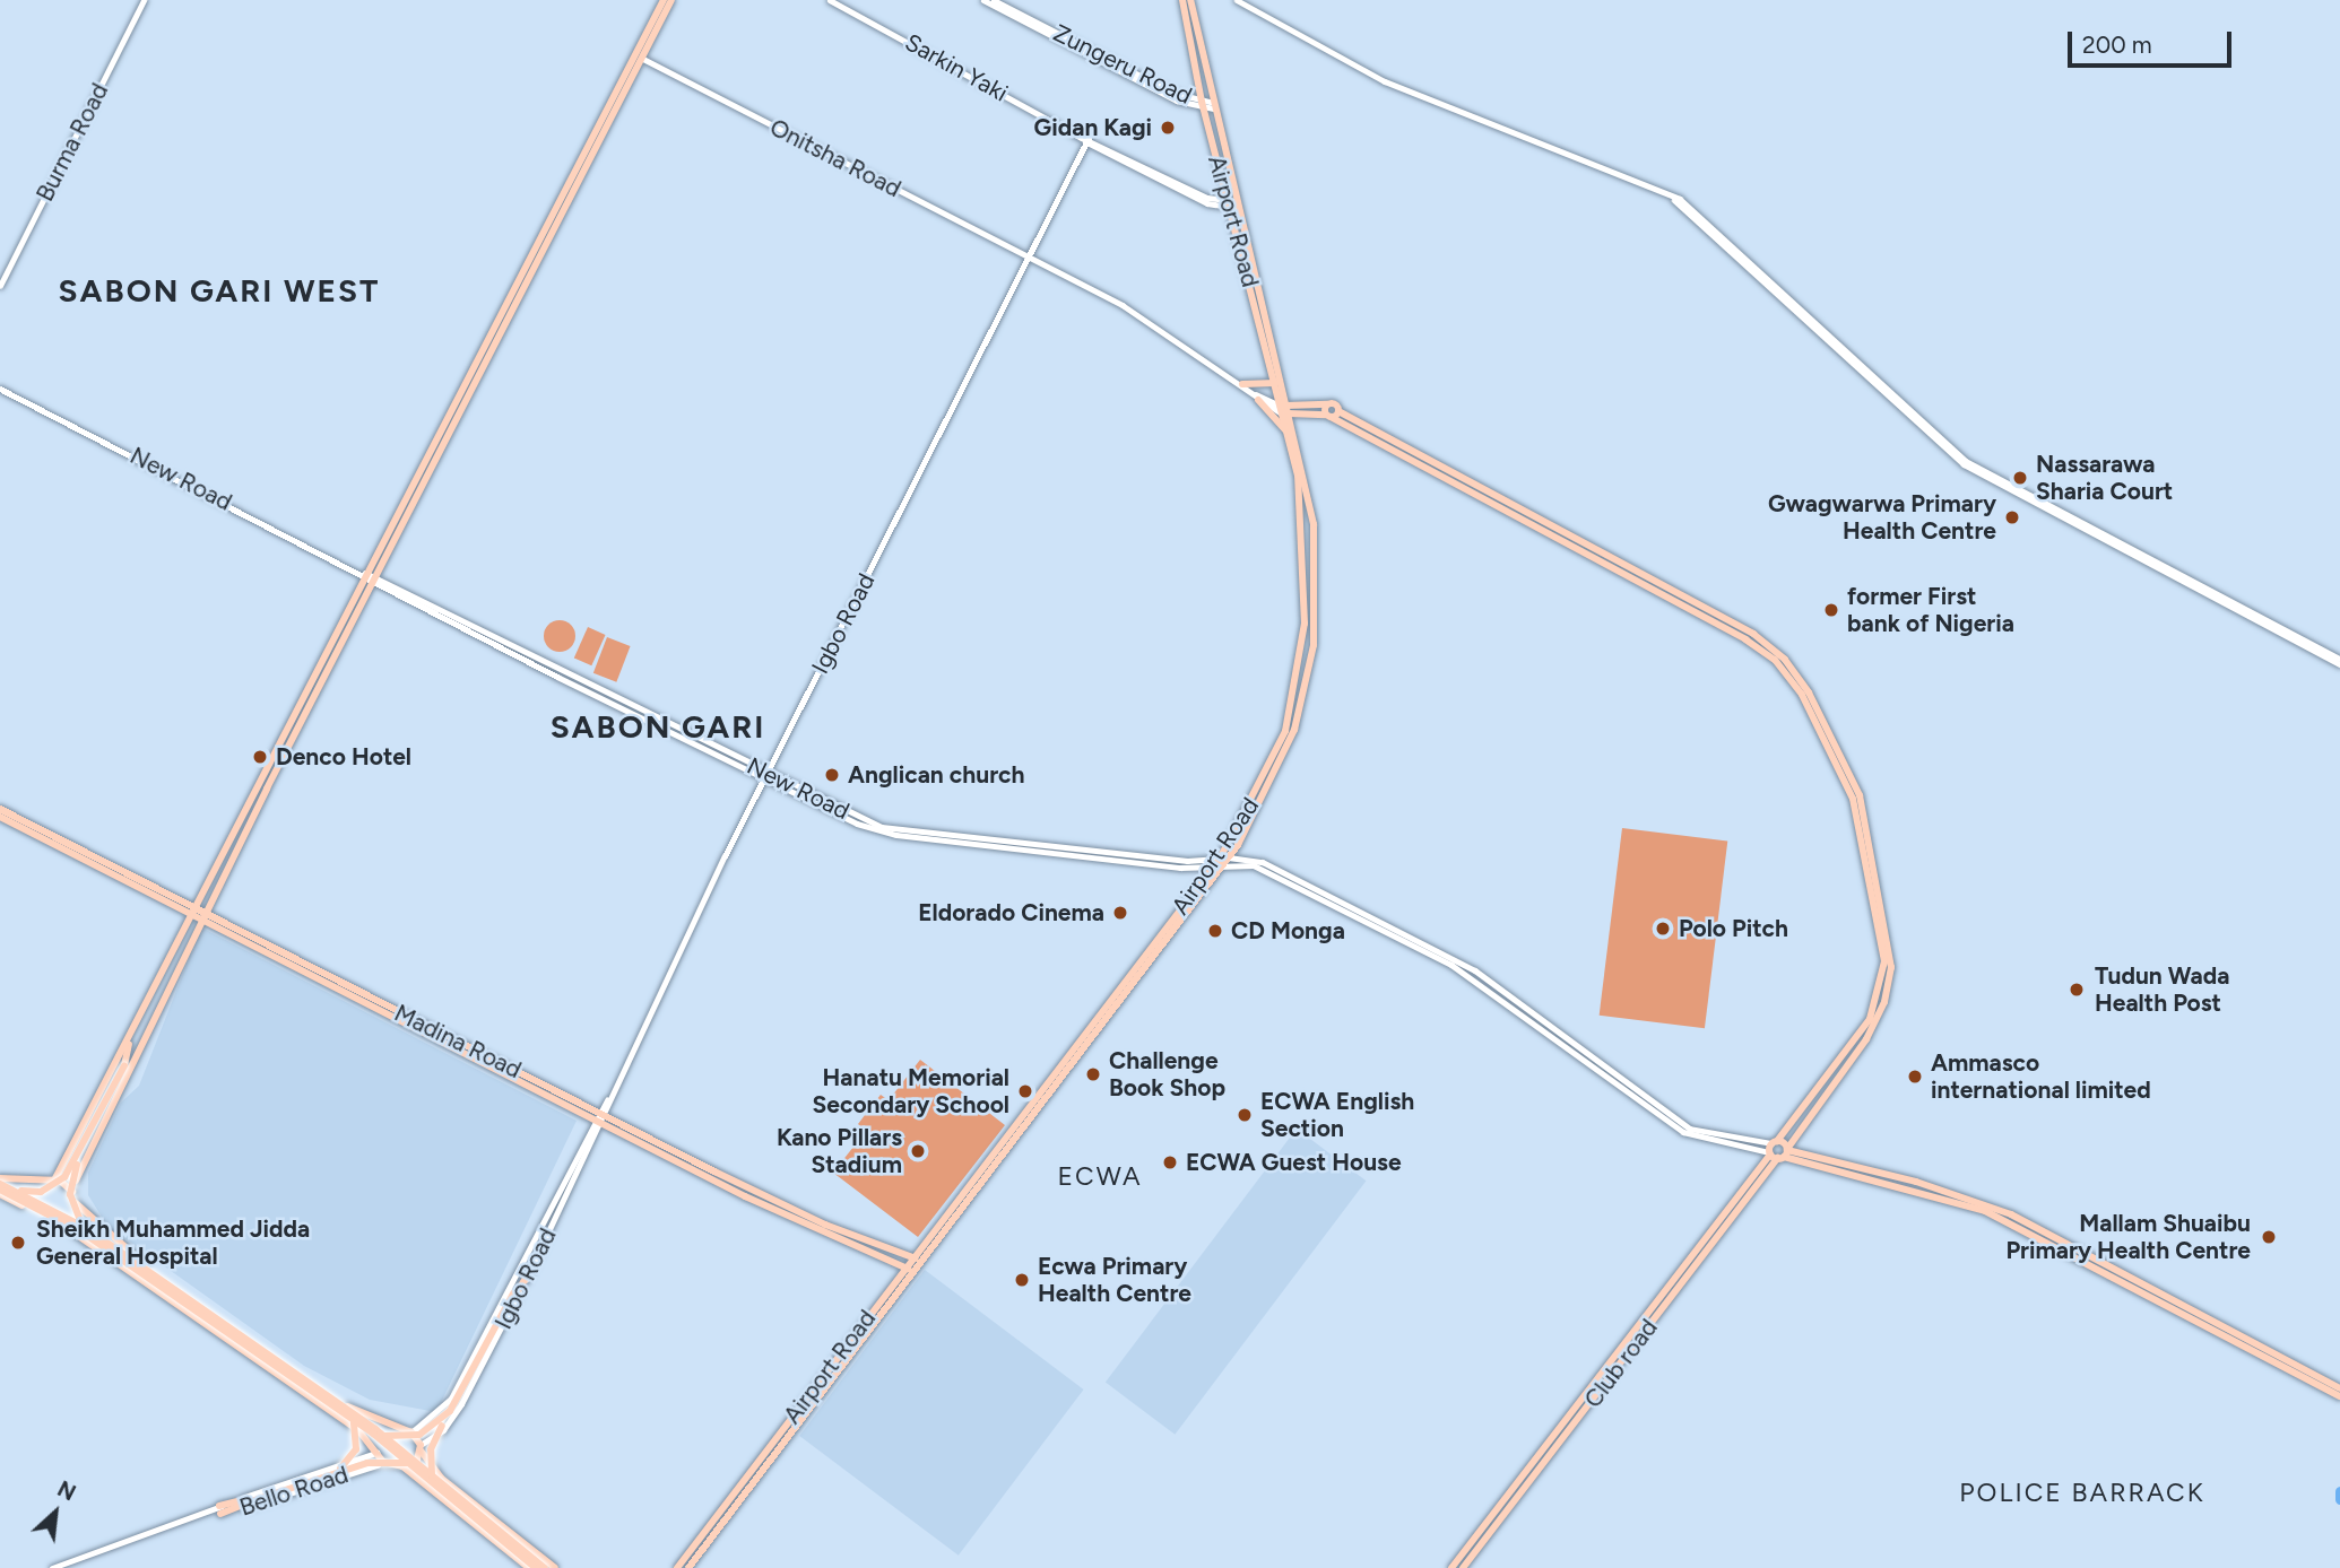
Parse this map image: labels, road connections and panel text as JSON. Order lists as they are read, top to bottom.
{
  "streets": {
    "main road": ["Airport Road", "Madina Road", "Club road"],
    "street": [
      "Zungeru Road",
      "Sarkin Yaki",
      "Burma Road",
      "Onitsha Road",
      "New Road",
      "Igbo Road",
      "Bello Road"
    ]
  },
  "crossings": [
    ["Zungeru Road", "Airport Road"],
    ["Sarkin Yaki", "Airport Road"],
    ["Sarkin Yaki", "Igbo Road"],
    ["Onitsha Road", "Igbo Road"],
    ["Airport Road", "New Road"],
    ["Airport Road", "Madina Road"],
    ["New Road", "Igbo Road"],
    ["Igbo Road", "Madina Road"]
  ],
  "districts": [
    "SABON GARI WEST",
    "SABON GARI",
    "ECWA",
    "POLICE BARRACK"
  ],
  "places": [
    "Gidan Kagi",
    "Nassarawa Sharia Court",
    "Gwagwarwa Primary Health Centre",
    "former First bank of Nigeria",
    "Denco Hotel",
    "Anglican church",
    "Eldorado Cinema",
    "Polo Pitch",
    "CD Monga",
    "Tudun Wada Health Post",
    "Challenge Book Shop",
    "Ammasco international limited",
    "Hanatu Memorial Secondary School",
    "ECWA English Section",
    "Kano Pillars Stadium",
    "ECWA Guest House",
    "Mallam Shuaibu Primary Health Centre",
    "Sheikh Muhammed Jidda General Hospital",
    "Ecwa Primary Health Centre"
  ],
  "scale_bar": "200 m",
  "north": "top right"
}
